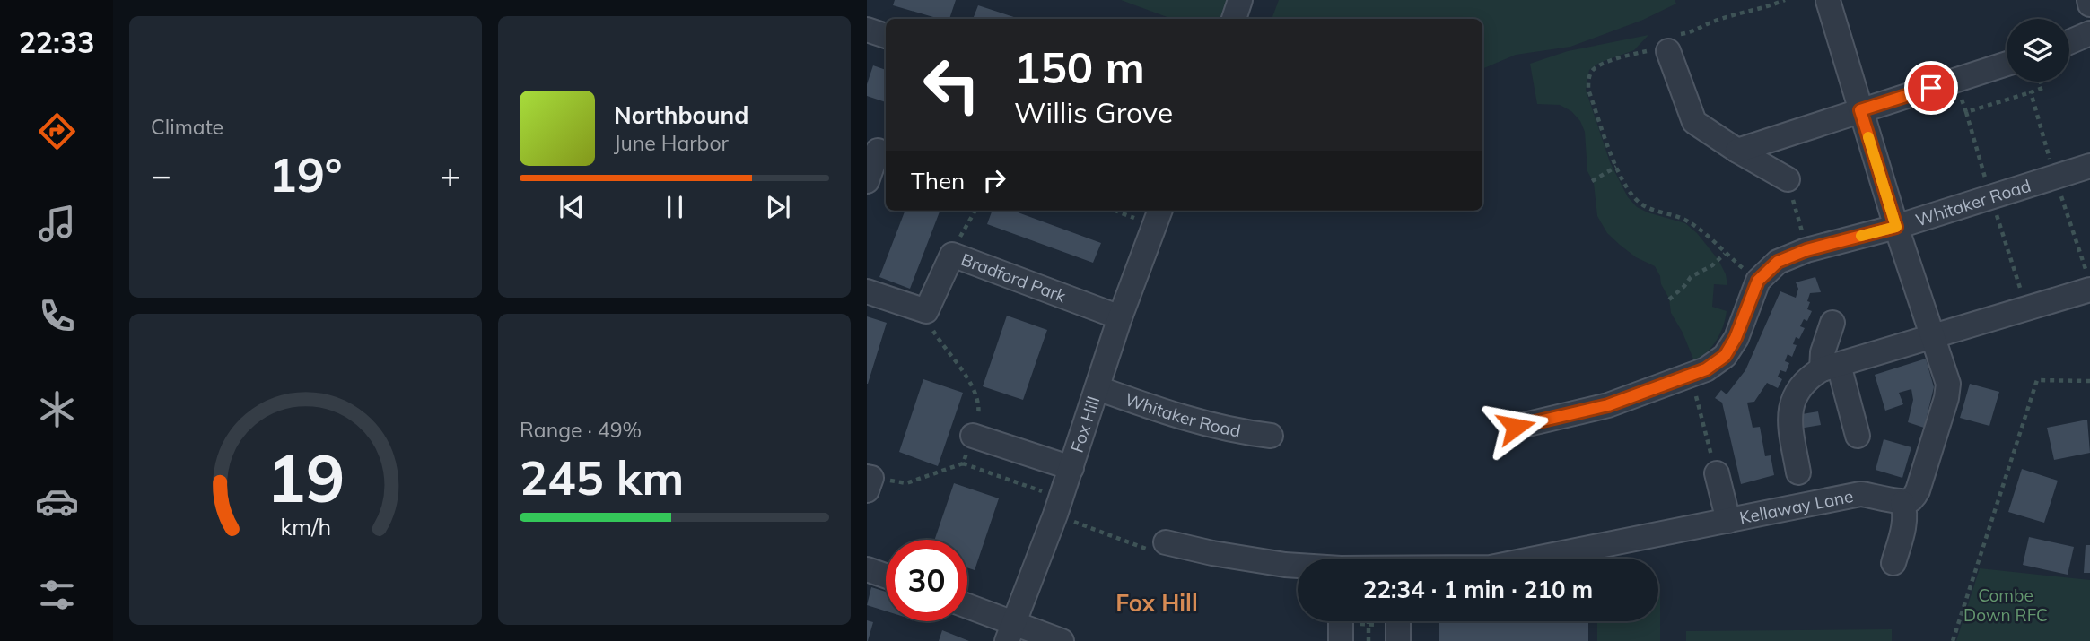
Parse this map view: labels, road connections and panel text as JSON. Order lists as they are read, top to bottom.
{
  "streets": {
    "street": [
      "Whitaker Road",
      "Bradford Park",
      "Fox Hill",
      "Kellaway Lane"
    ]
  },
  "crossings": [
    ["Whitaker Road", "Fox Hill"],
    ["Bradford Park", "Fox Hill"]
  ],
  "districts": ["Fox Hill"],
  "parks": ["Combe Down RFC"],
  "page": {
    "tabs": "22:33",
    "tile": [
      "Climate",
      ["Range · 49%", "245 km"]
    ],
    "turn": ["150 m", "Willis Grove"],
    "song": ["Northbound", "June Harbor"],
    "heat": ["−", "19°", "+"],
    "then": "Then",
    "limit": "30",
    "trip": "22:34 · 1 min · 210 m",
    "gauge": ["19", "km/h"]
  }
}
